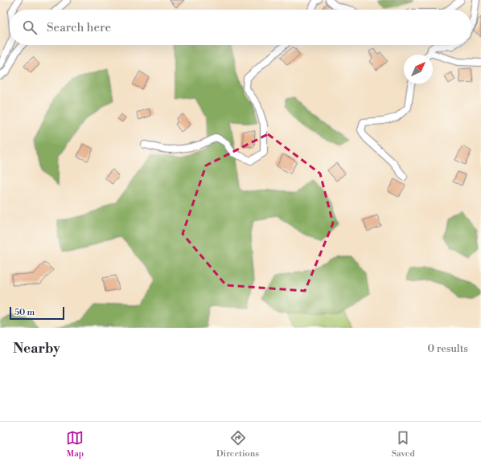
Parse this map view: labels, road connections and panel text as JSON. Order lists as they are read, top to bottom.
{
  "scale_bar": "50 m",
  "north": "top right",
  "page": {
    "search": "Search here",
    "scale": "50 m",
    "heading": ["Nearby", "0 results"],
    "nav": ["Map", "Directions", "Saved"]
  }
}
